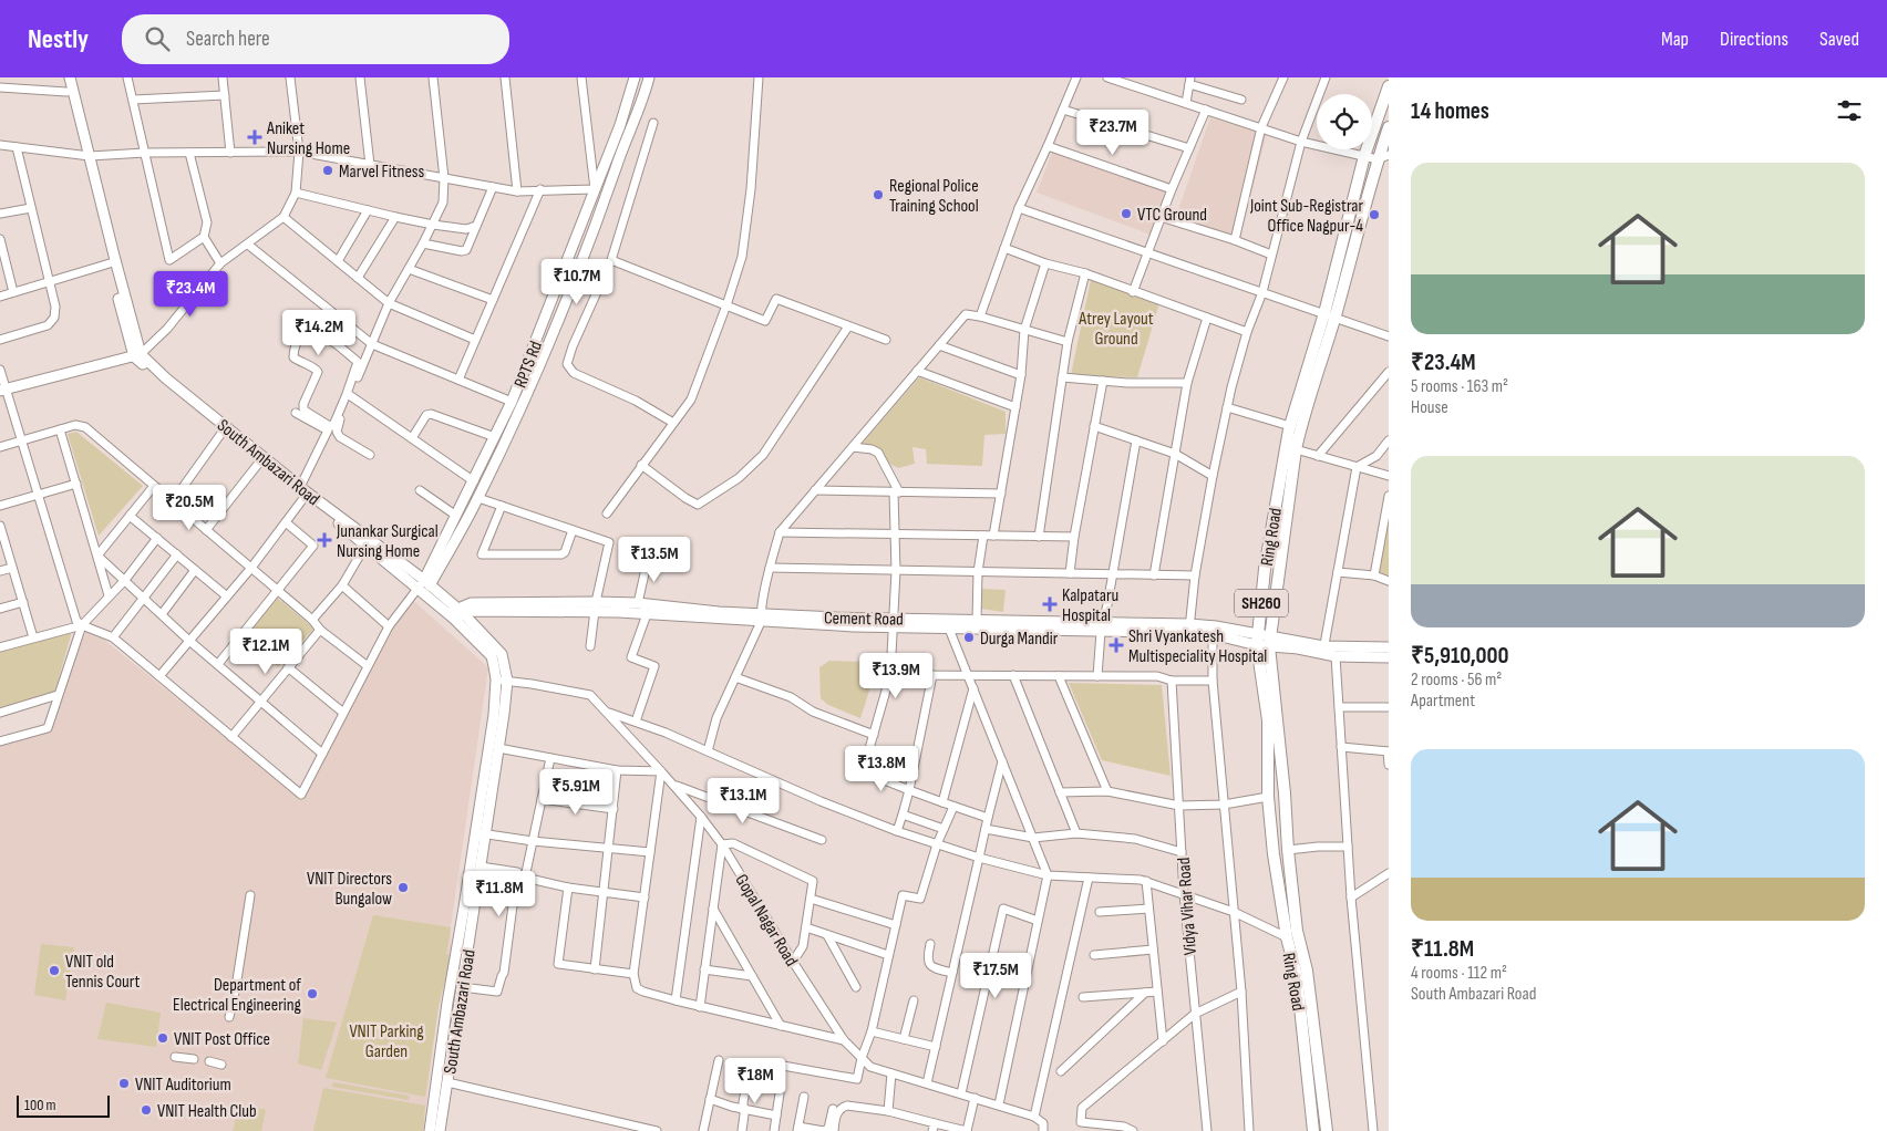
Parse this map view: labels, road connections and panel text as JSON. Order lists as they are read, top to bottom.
{
  "streets": {
    "main road": [
      "RPTS Rd",
      "South Ambazari Road",
      "Ring Road",
      "SH260",
      "Cement Road"
    ],
    "street": ["Vidya Vihar Road", "Gopal Nagar Road"]
  },
  "crossings": [
    ["RPTS Rd", "South Ambazari Road"],
    ["South Ambazari Road", "Cement Road"],
    ["South Ambazari Road", "Gopal Nagar Road"],
    ["Ring Road", "Cement Road"]
  ],
  "parks": ["Atrey Layout Ground", "VNIT Parking Garden"],
  "places": {
    "health": [
      "Aniket Nursing Home",
      "Junankar Surgical Nursing Home",
      "Kalpataru Hospital",
      "Shri Vyankatesh Multispeciality Hospital"
    ],
    "other": [
      "Marvel Fitness",
      "Regional Police Training School",
      "VTC Ground",
      "Joint Sub-Registrar Office Nagpur-4",
      "Durga Mandir",
      "VNIT Directors Bungalow",
      "VNIT old Tennis Court",
      "Department of Electrical Engineering",
      "VNIT Post Office",
      "VNIT Auditorium",
      "VNIT Health Club"
    ]
  },
  "scale_bar": "100 m",
  "page": {
    "header": "Nestly",
    "search": "Search here",
    "nav": ["Map", "Directions", "Saved"],
    "heading": "14 homes",
    "price": [
      "₹23.7M",
      "₹10.7M",
      "₹23.4M",
      "₹14.2M",
      "₹20.5M",
      "₹13.5M",
      "₹12.1M",
      "₹13.9M",
      "₹13.8M",
      "₹5.91M",
      "₹13.1M",
      "₹11.8M",
      "₹17.5M",
      "₹18M"
    ],
    "list": [
      {
        "name": "₹23.4M",
        "note": "5 rooms · 163 m² · House"
      },
      {
        "name": "₹5,910,000",
        "note": "2 rooms · 56 m² · Apartment"
      },
      {
        "name": "₹11.8M",
        "note": "4 rooms · 112 m² · South Ambazari Road"
      }
    ],
    "scale": "100 m"
  }
}
